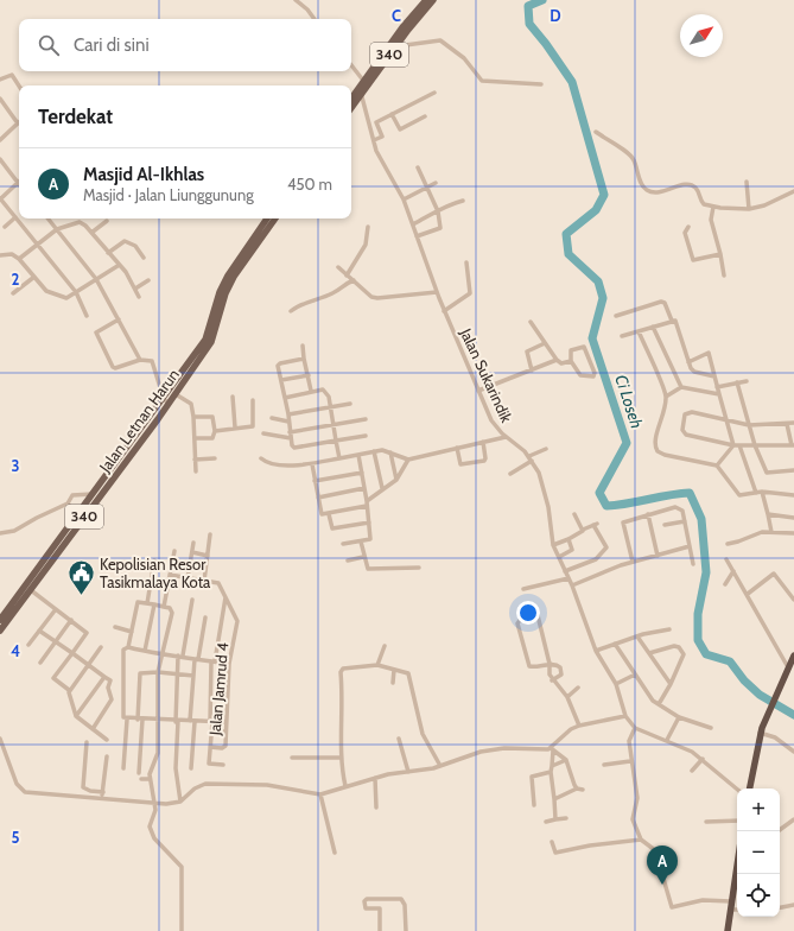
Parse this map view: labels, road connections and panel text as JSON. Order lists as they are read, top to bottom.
{
  "streets": {
    "main road": ["340", "Jalan Letnan Harun"],
    "street": ["Jalan Sukarindik", "Jalan Jamrud 4"]
  },
  "crossings": [
    ["340", "Jalan Sukarindik"]
  ],
  "water": ["Ci Loseh"],
  "places": {
    "public building": ["Kepolisian Resor Tasikmalaya Kota"]
  },
  "north": "top right",
  "page": {
    "search": "Cari di sini",
    "heading": "Terdekat",
    "list": [
      {
        "mark": "A",
        "name": "Masjid Al-Ikhlas",
        "note": "Masjid · Jalan Liunggunung",
        "value": "450 m"
      }
    ],
    "map_buttons": ["+", "−"],
    "pins": "A"
  },
  "grid": {
    "columns": ["C", "D"],
    "rows": [
      "2",
      "3",
      "4",
      "5"
    ]
  }
}
